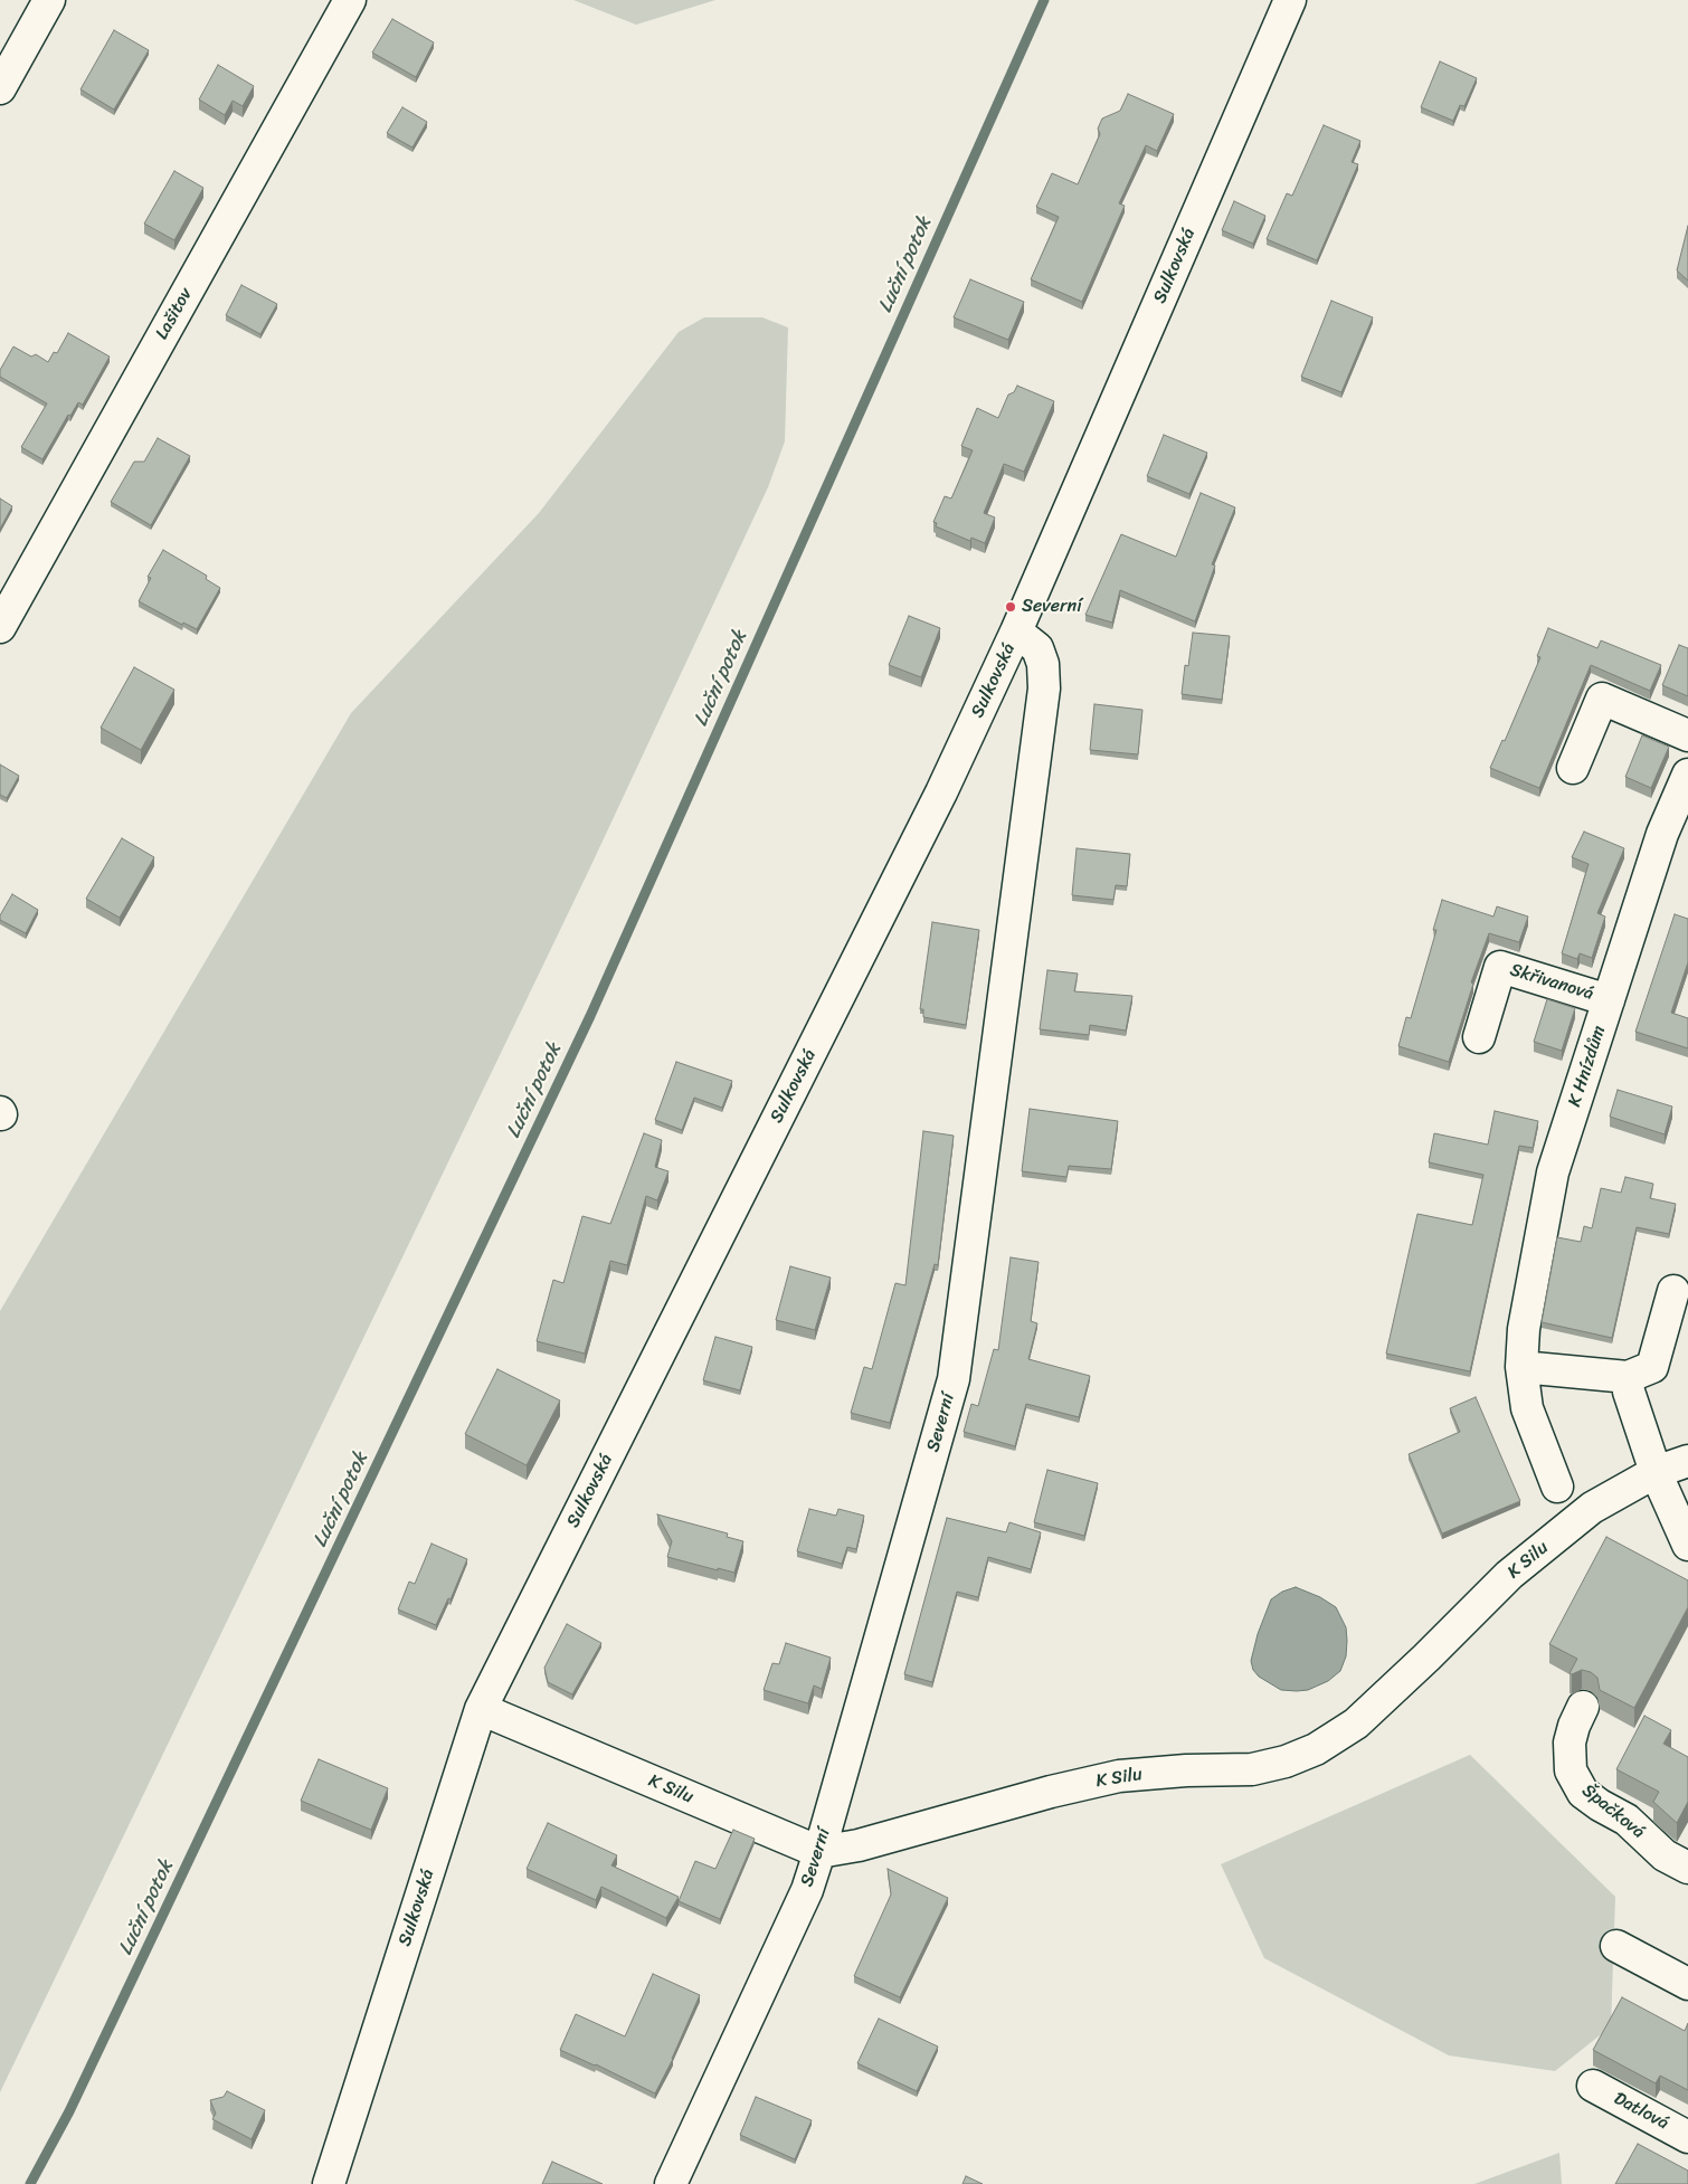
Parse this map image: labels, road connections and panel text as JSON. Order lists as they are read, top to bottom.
{
  "streets": {
    "street": [
      "Sulkovská",
      "Lašitov",
      "Skřivanová",
      "K Hnízdům",
      "Severní",
      "K Silu",
      "Špačková",
      "Datlová"
    ]
  },
  "crossings": [
    ["Sulkovská", "Severní"],
    ["Sulkovská", "K Silu"],
    ["Skřivanová", "K Hnízdům"],
    ["Severní", "K Silu"]
  ],
  "water": ["Luční potok"],
  "places": ["Severní"]
}
